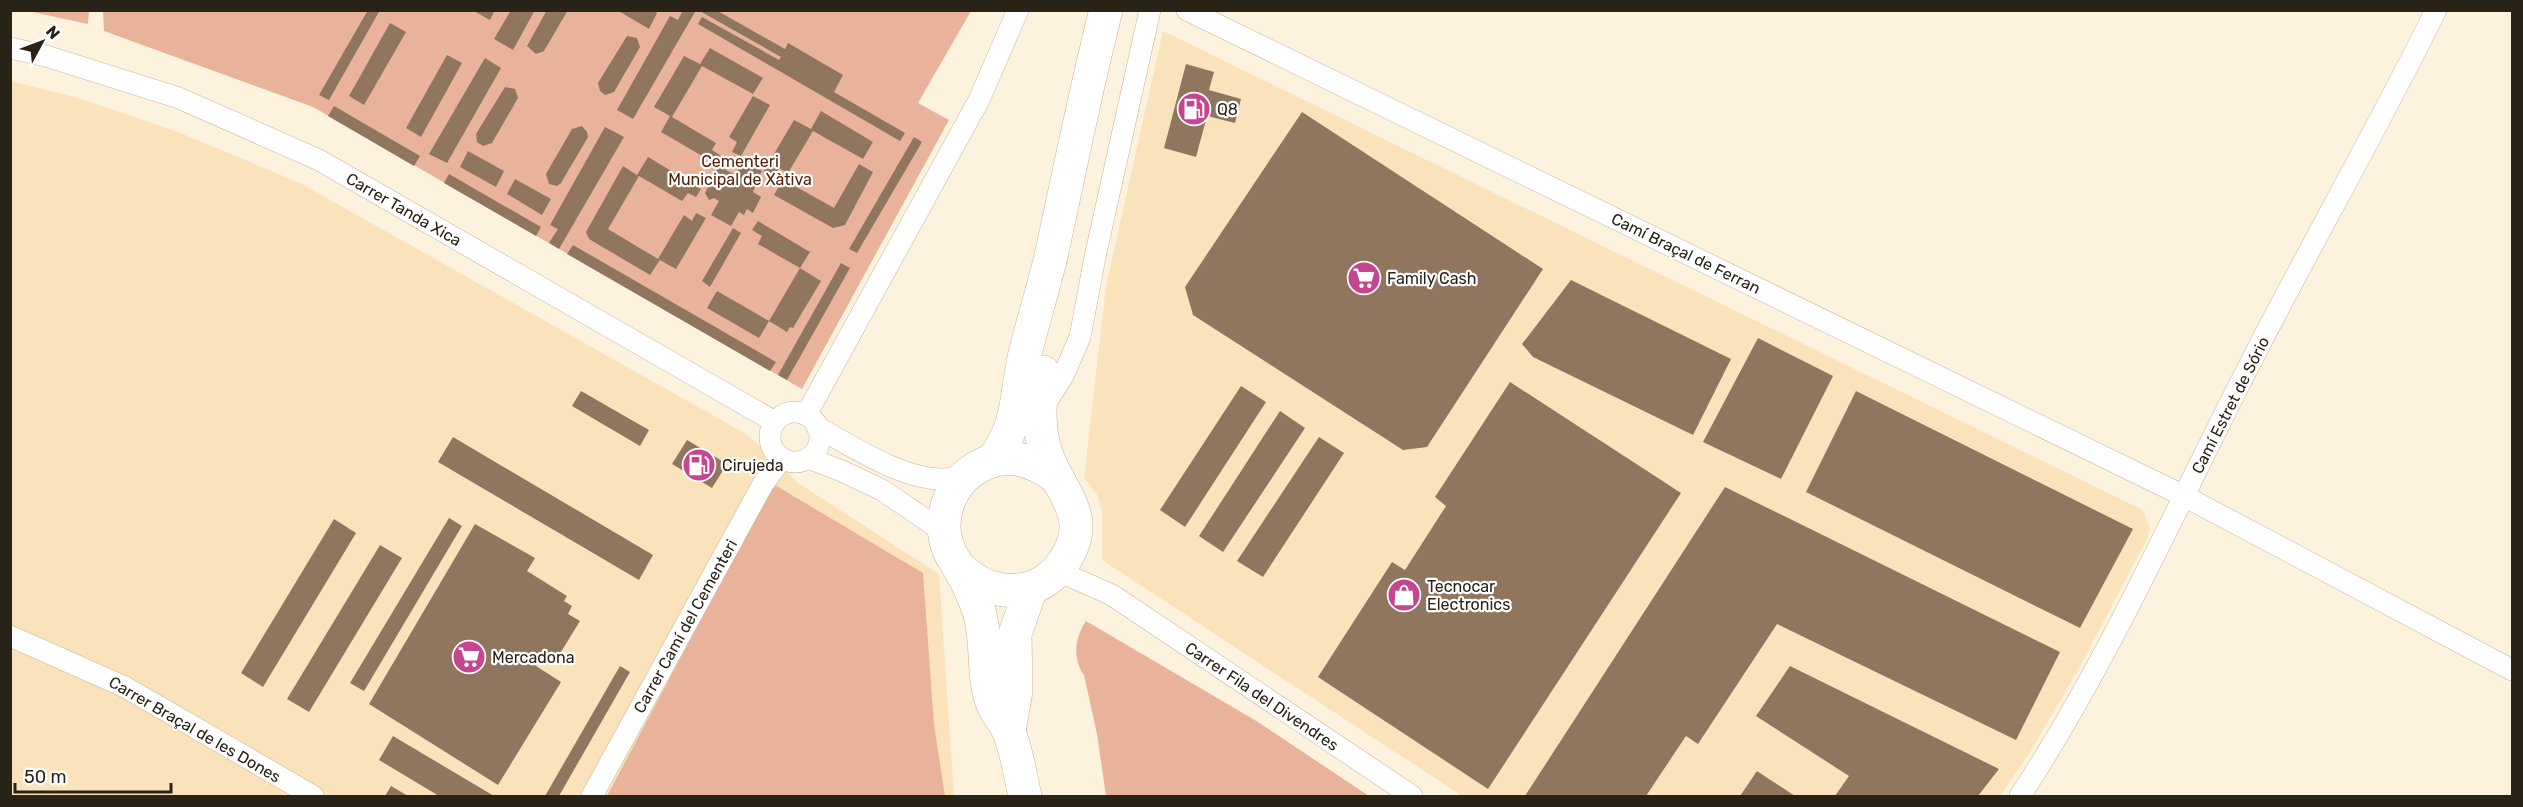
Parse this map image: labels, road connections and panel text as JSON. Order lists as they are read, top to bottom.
{
  "streets": {
    "street": [
      "Carrer Tanda Xica",
      "Camí Braçal de Ferran",
      "Camí Estret de Sório",
      "Carrer Camí del Cementeri",
      "Carrer Fila del Divendres",
      "Carrer Braçal de les Dones"
    ]
  },
  "crossings": [
    ["Carrer Tanda Xica", "Carrer Camí del Cementeri"],
    ["Camí Braçal de Ferran", "Camí Estret de Sório"]
  ],
  "parks": ["Cementeri Municipal de Xàtiva"],
  "places": {
    "fuel station": ["Q8", "Cirujeda"],
    "supermarket": ["Family Cash", "Mercadona"],
    "shop": ["Tecnocar Electronics"]
  },
  "scale_bar": "50 m",
  "north": "top right"
}
